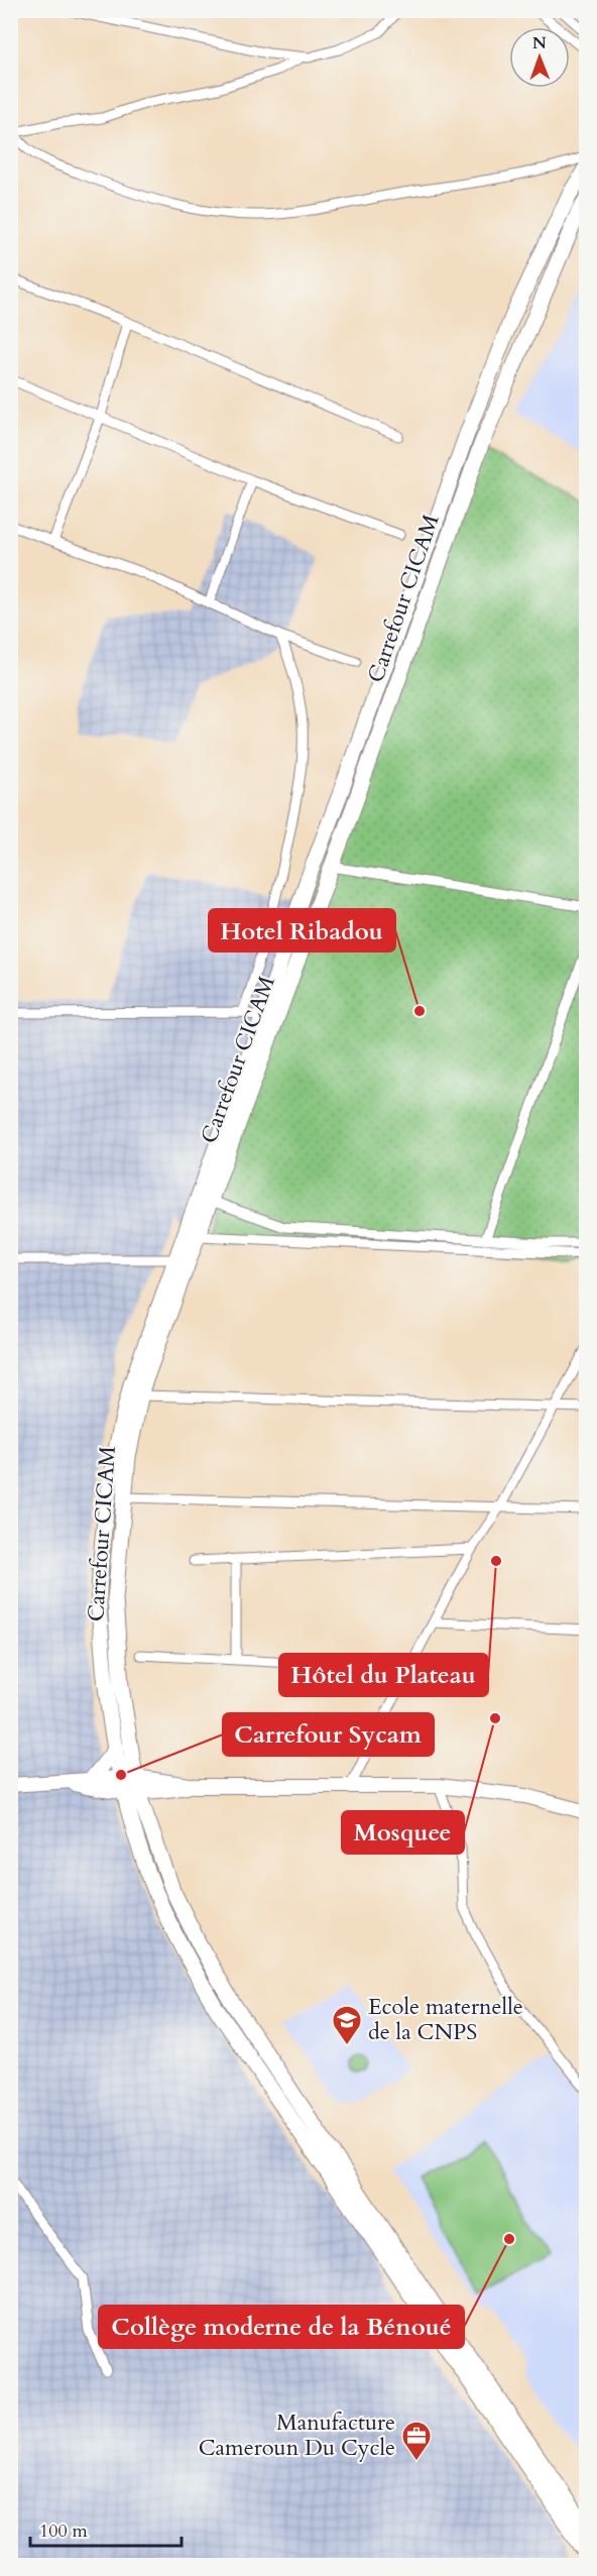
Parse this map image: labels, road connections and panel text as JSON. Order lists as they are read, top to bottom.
{
  "streets": {
    "main road": ["Carrefour CICAM"]
  },
  "places": {
    "other": [
      "Hotel Ribadou",
      "Hôtel du Plateau",
      "Mosquee",
      "Carrefour Sycam",
      "Collège moderne de la Bénoué"
    ],
    "school or university": ["Ecole maternelle de la CNPS"],
    "office": ["Manufacture Cameroun Du Cycle"]
  },
  "scale_bar": "100 m",
  "north": "top"
}
